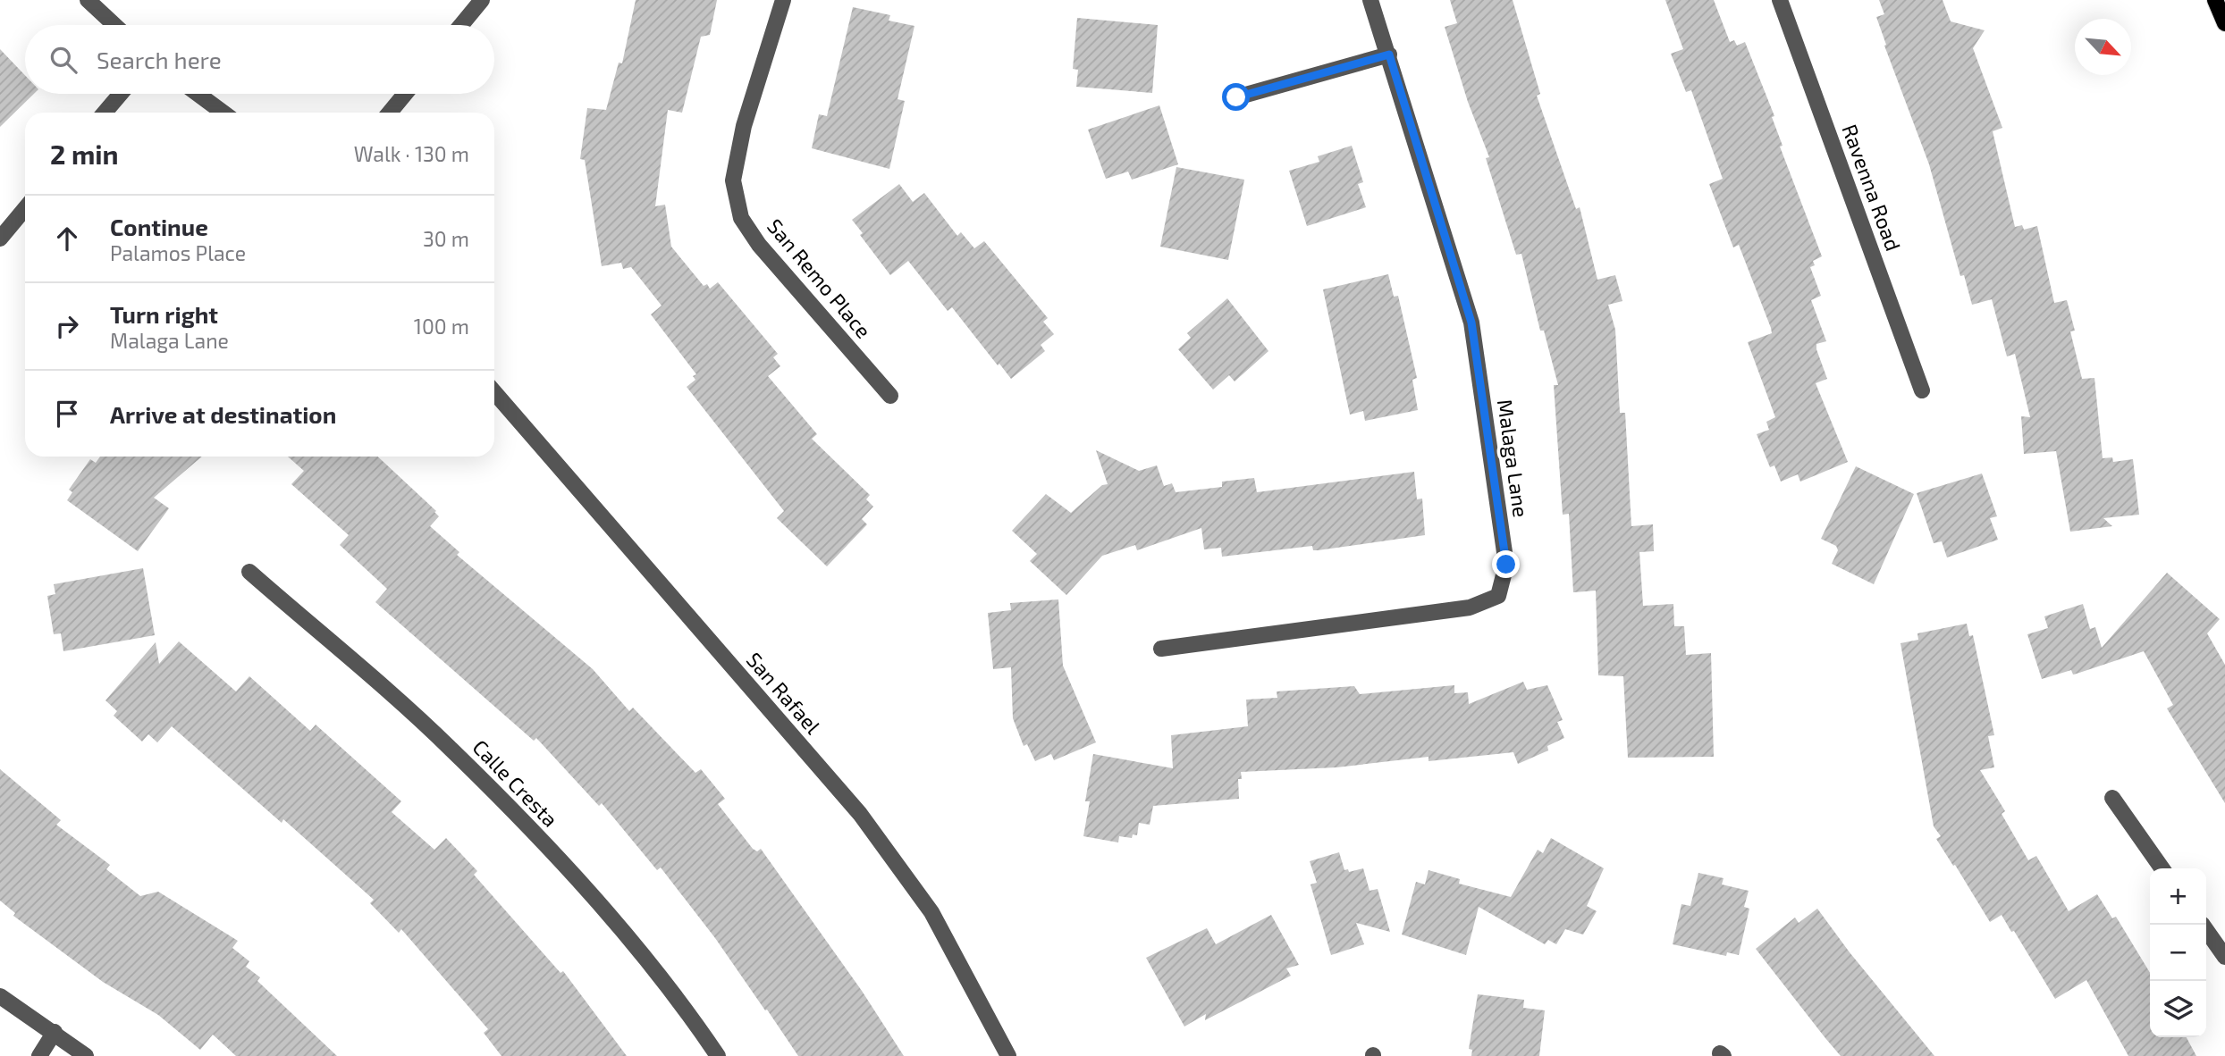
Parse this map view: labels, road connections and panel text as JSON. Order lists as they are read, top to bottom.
{
  "streets": {
    "street": [
      "Ravenna Road",
      "San Remo Place",
      "Malaga Lane",
      "San Rafael",
      "Calle Cresta"
    ]
  },
  "north": "bottom right",
  "page": {
    "search": "Search here",
    "heading": ["2 min", "Walk · 130 m"],
    "list": [
      ["Continue", "Palamos Place", "30 m"],
      ["Turn right", "Malaga Lane", "100 m"],
      "Arrive at destination"
    ],
    "map_buttons": ["+", "−"]
  }
}
